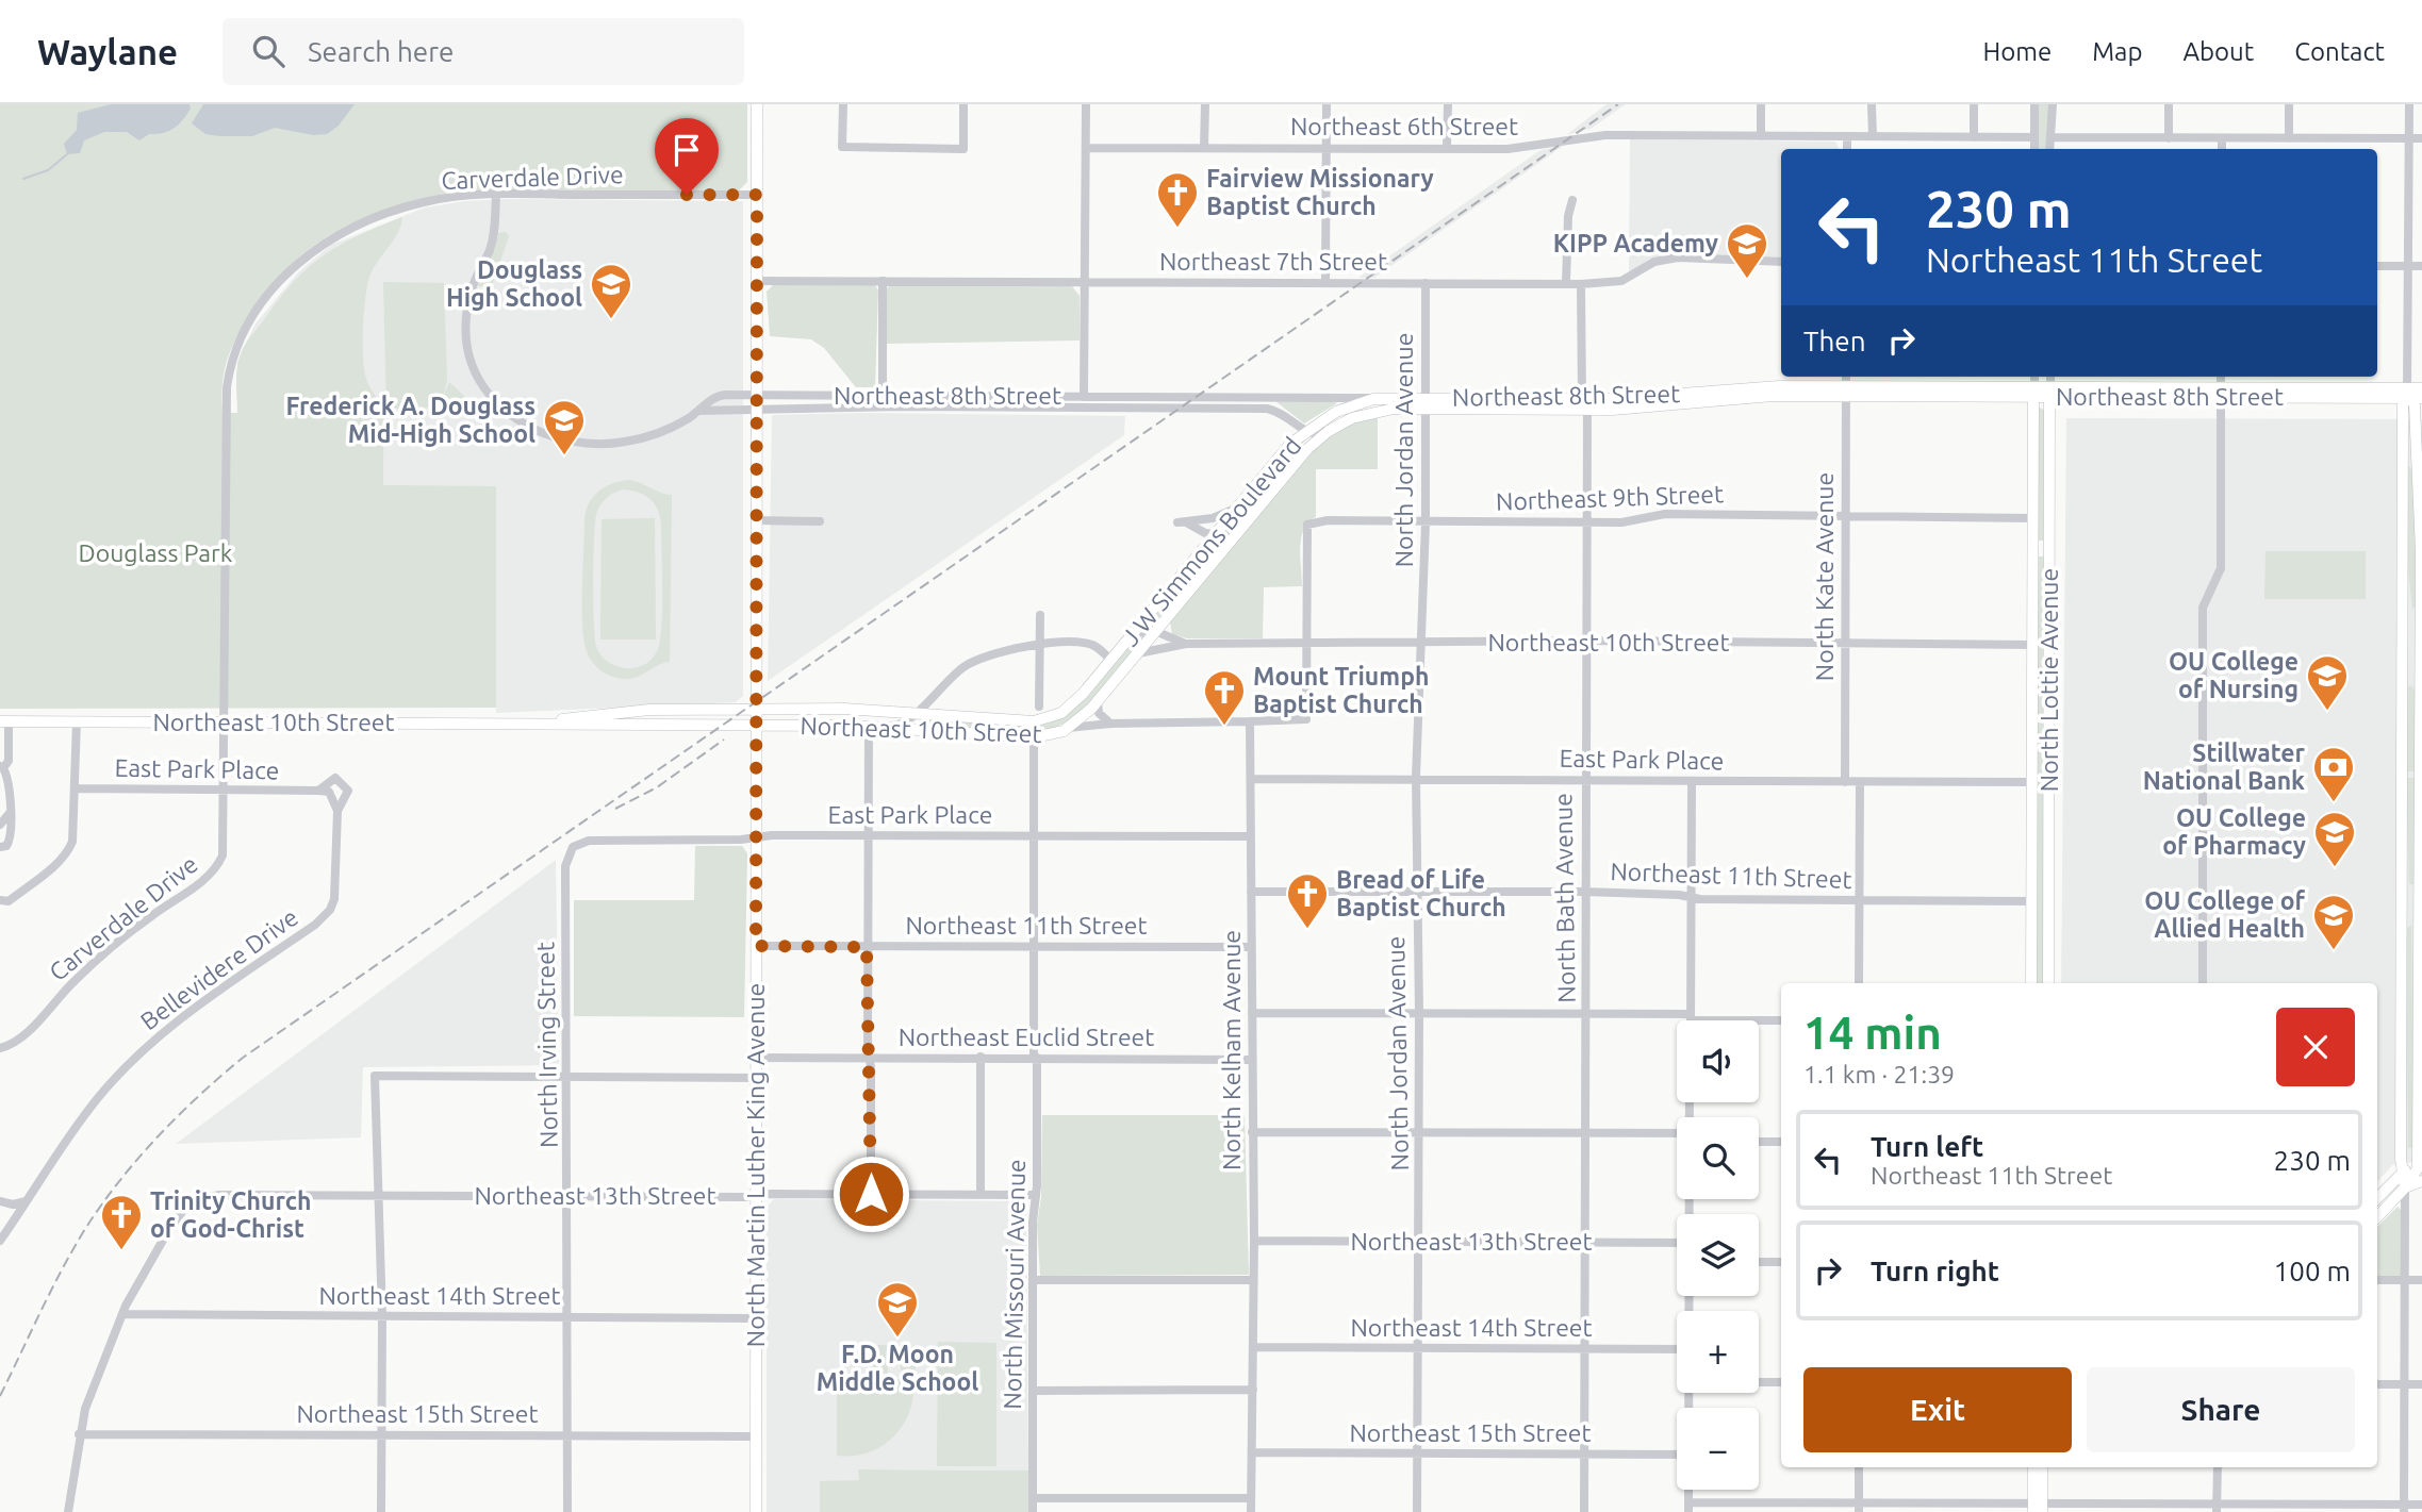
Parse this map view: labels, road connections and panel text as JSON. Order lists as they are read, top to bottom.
{
  "streets": {
    "main road": [
      "Northeast 8th Street",
      "J W Simmons Boulevard",
      "Northeast 10th Street",
      "North Lottie Avenue",
      "North Martin Luther King Avenue"
    ],
    "street": [
      "Northeast 6th Street",
      "Carverdale Drive",
      "Northeast 7th Street",
      "North Jordan Avenue",
      "Northeast 9th Street",
      "North Kate Avenue",
      "East Park Place",
      "Northeast 11th Street",
      "North Bath Avenue",
      "Bellevidere Drive",
      "Northeast Euclid Street",
      "North Irving Street",
      "North Kelham Avenue",
      "Northeast 13th Street",
      "North Missouri Avenue",
      "Northeast 14th Street",
      "Northeast 15th Street"
    ]
  },
  "crossings": [
    ["Carverdale Drive", "Northeast 8th Street"],
    ["Carverdale Drive", "Northeast 10th Street"],
    ["Carverdale Drive", "East Park Place"],
    ["Carverdale Drive", "North Martin Luther King Avenue"],
    ["Northeast 7th Street", "North Jordan Avenue"],
    ["Northeast 7th Street", "North Bath Avenue"],
    ["Northeast 7th Street", "North Martin Luther King Avenue"],
    ["Northeast 8th Street", "North Jordan Avenue"],
    ["Northeast 8th Street", "J W Simmons Boulevard"],
    ["Northeast 8th Street", "North Kate Avenue"],
    ["Northeast 8th Street", "North Lottie Avenue"],
    ["Northeast 8th Street", "North Bath Avenue"],
    ["Northeast 8th Street", "North Martin Luther King Avenue"],
    ["North Jordan Avenue", "Northeast 9th Street"],
    ["North Jordan Avenue", "J W Simmons Boulevard"],
    ["North Jordan Avenue", "Northeast 10th Street"],
    ["North Jordan Avenue", "East Park Place"],
    ["North Jordan Avenue", "Northeast 11th Street"],
    ["North Jordan Avenue", "Northeast 13th Street"],
    ["North Jordan Avenue", "Northeast 14th Street"],
    ["North Jordan Avenue", "Northeast 15th Street"],
    ["Northeast 9th Street", "North Kate Avenue"],
    ["Northeast 9th Street", "Northeast 10th Street"],
    ["Northeast 9th Street", "North Lottie Avenue"],
    ["Northeast 9th Street", "North Bath Avenue"],
    ["J W Simmons Boulevard", "Northeast 10th Street"],
    ["North Kate Avenue", "Northeast 10th Street"],
    ["North Kate Avenue", "East Park Place"],
    ["Northeast 10th Street", "North Lottie Avenue"],
    ["Northeast 10th Street", "North Bath Avenue"],
    ["Northeast 10th Street", "North Martin Luther King Avenue"],
    ["Northeast 10th Street", "North Missouri Avenue"],
    ["North Lottie Avenue", "East Park Place"],
    ["North Lottie Avenue", "Northeast 11th Street"],
    ["East Park Place", "North Bath Avenue"],
    ["East Park Place", "Bellevidere Drive"],
    ["East Park Place", "North Irving Street"],
    ["East Park Place", "North Kelham Avenue"],
    ["East Park Place", "North Martin Luther King Avenue"],
    ["East Park Place", "North Missouri Avenue"],
    ["Northeast 11th Street", "North Bath Avenue"],
    ["Northeast 11th Street", "North Kelham Avenue"],
    ["Northeast 11th Street", "North Martin Luther King Avenue"],
    ["Northeast 11th Street", "North Missouri Avenue"],
    ["North Bath Avenue", "Northeast 13th Street"],
    ["North Bath Avenue", "Northeast 14th Street"],
    ["North Bath Avenue", "Northeast 15th Street"],
    ["Northeast Euclid Street", "North Kelham Avenue"],
    ["Northeast Euclid Street", "North Martin Luther King Avenue"],
    ["Northeast Euclid Street", "North Missouri Avenue"],
    ["North Irving Street", "Northeast 13th Street"],
    ["North Irving Street", "Northeast 14th Street"],
    ["North Irving Street", "Northeast 15th Street"],
    ["North Kelham Avenue", "Northeast 13th Street"],
    ["North Kelham Avenue", "Northeast 14th Street"],
    ["North Kelham Avenue", "Northeast 15th Street"],
    ["North Martin Luther King Avenue", "Northeast 13th Street"],
    ["North Martin Luther King Avenue", "Northeast 14th Street"],
    ["North Martin Luther King Avenue", "Northeast 15th Street"],
    ["Northeast 13th Street", "North Missouri Avenue"],
    ["Northeast 13th Street", "Northeast 14th Street"]
  ],
  "parks": ["Douglass Park"],
  "places": {
    "church": [
      "Fairview Missionary Baptist Church",
      "Mount Triumph Baptist Church",
      "Bread of Life Baptist Church",
      "Trinity Church of God-Christ"
    ],
    "school or university": [
      "KIPP Academy",
      "Douglass High School",
      "Frederick A. Douglass Mid-High School",
      "OU College of Nursing",
      "OU College of Pharmacy",
      "OU College of Allied Health",
      "F.D. Moon Middle School"
    ],
    "bank": ["Stillwater National Bank"]
  },
  "page": {
    "header": "Waylane",
    "search": "Search here",
    "nav": [
      "Home",
      "Map",
      "About",
      "Contact"
    ],
    "turn": ["230 m", "Northeast 11th Street"],
    "then": "Then",
    "heading": ["14 min", "1.1 km · 21:39"],
    "map_buttons": ["+", "−"],
    "list": [
      {
        "name": "Turn left",
        "note": "Northeast 11th Street",
        "value": "230 m"
      },
      {
        "name": "Turn right",
        "value": "100 m"
      }
    ],
    "buttons": ["Exit", "Share"]
  }
}
